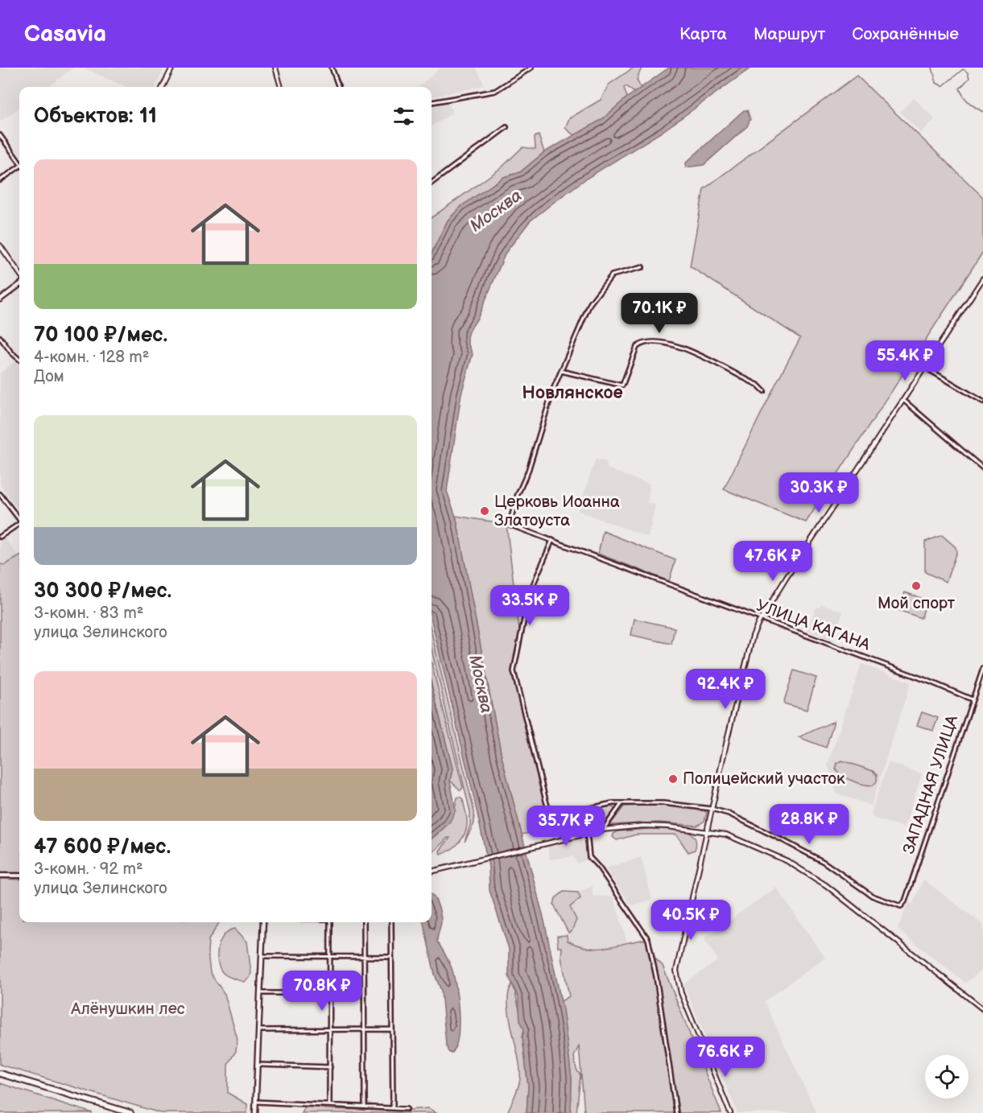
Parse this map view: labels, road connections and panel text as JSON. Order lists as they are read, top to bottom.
{
  "streets": {
    "street": ["УЛИЦА КАГАНА", "ЗАПАДНАЯ УЛИЦА"]
  },
  "crossings": [
    ["УЛИЦА КАГАНА", "ЗАПАДНАЯ УЛИЦА"]
  ],
  "districts": ["Новлянское"],
  "water": ["Москва"],
  "parks": ["Алёнушкин лес"],
  "places": ["Церковь Иоанна Златоуста", "Мой спорт", "Полицейский участок"],
  "page": {
    "header": "Casavia",
    "nav": ["Карта", "Маршрут", "Сохранённые"],
    "heading": "Объектов: 11",
    "list": [
      {
        "name": "70 100 ₽/мес.",
        "note": "4-комн. · 128 m² · Дом"
      },
      {
        "name": "30 300 ₽/мес.",
        "note": "3-комн. · 83 m² · улица Зелинского"
      },
      {
        "name": "47 600 ₽/мес.",
        "note": "3-комн. · 92 m² · улица Зелинского"
      }
    ],
    "price": [
      "70.1K ₽",
      "55.4K ₽",
      "30.3K ₽",
      "47.6K ₽",
      "33.5K ₽",
      "92.4K ₽",
      "28.8K ₽",
      "35.7K ₽",
      "40.5K ₽",
      "70.8K ₽",
      "76.6K ₽"
    ]
  }
}
